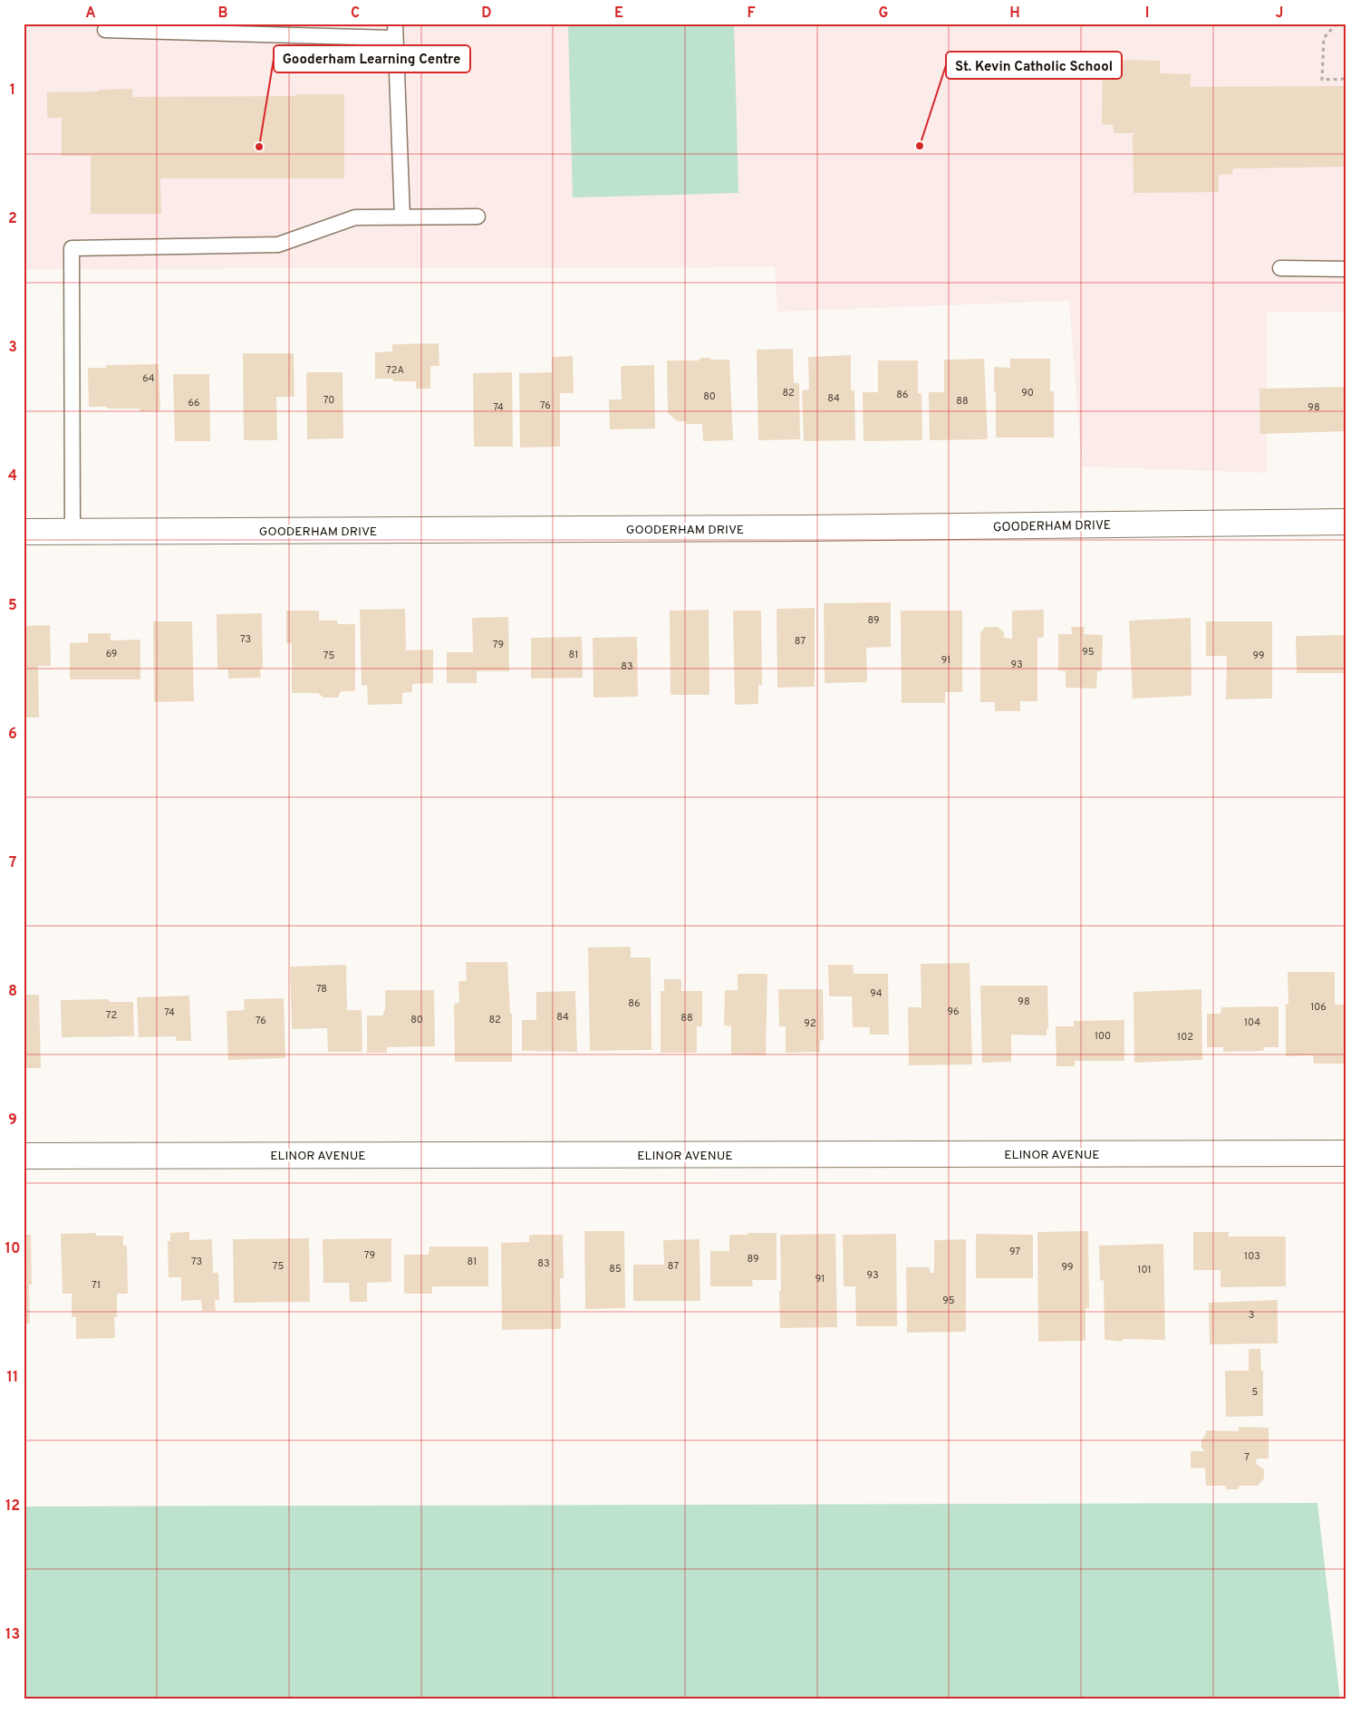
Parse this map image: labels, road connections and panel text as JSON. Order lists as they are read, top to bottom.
{
  "streets": {
    "street": ["GOODERHAM DRIVE", "ELINOR AVENUE"]
  },
  "places": ["St. Kevin Catholic School", "Gooderham Learning Centre"],
  "house_numbers": [
    "72A",
    "64",
    "82",
    "90",
    "86",
    "80",
    "84",
    "70",
    "88",
    "66",
    "76",
    "74",
    "98",
    "89",
    "73",
    "87",
    "79",
    "95",
    "69",
    "81",
    "75",
    "99",
    "91",
    "93",
    "83",
    "78",
    "94",
    "98",
    "86",
    "106",
    "96",
    "74",
    "72",
    "84",
    "88",
    "80",
    "82",
    "76",
    "104",
    "92",
    "100",
    "102",
    "97",
    "79",
    "103",
    "89",
    "73",
    "81",
    "83",
    "75",
    "87",
    "99",
    "85",
    "101",
    "93",
    "91",
    "71",
    "95",
    "3",
    "5",
    "7"
  ],
  "grid": {
    "columns": [
      "A",
      "B",
      "C",
      "D",
      "E",
      "F",
      "G",
      "H",
      "I",
      "J"
    ],
    "rows": [
      "1",
      "2",
      "3",
      "4",
      "5",
      "6",
      "7",
      "8",
      "9",
      "10",
      "11",
      "12",
      "13"
    ]
  }
}
